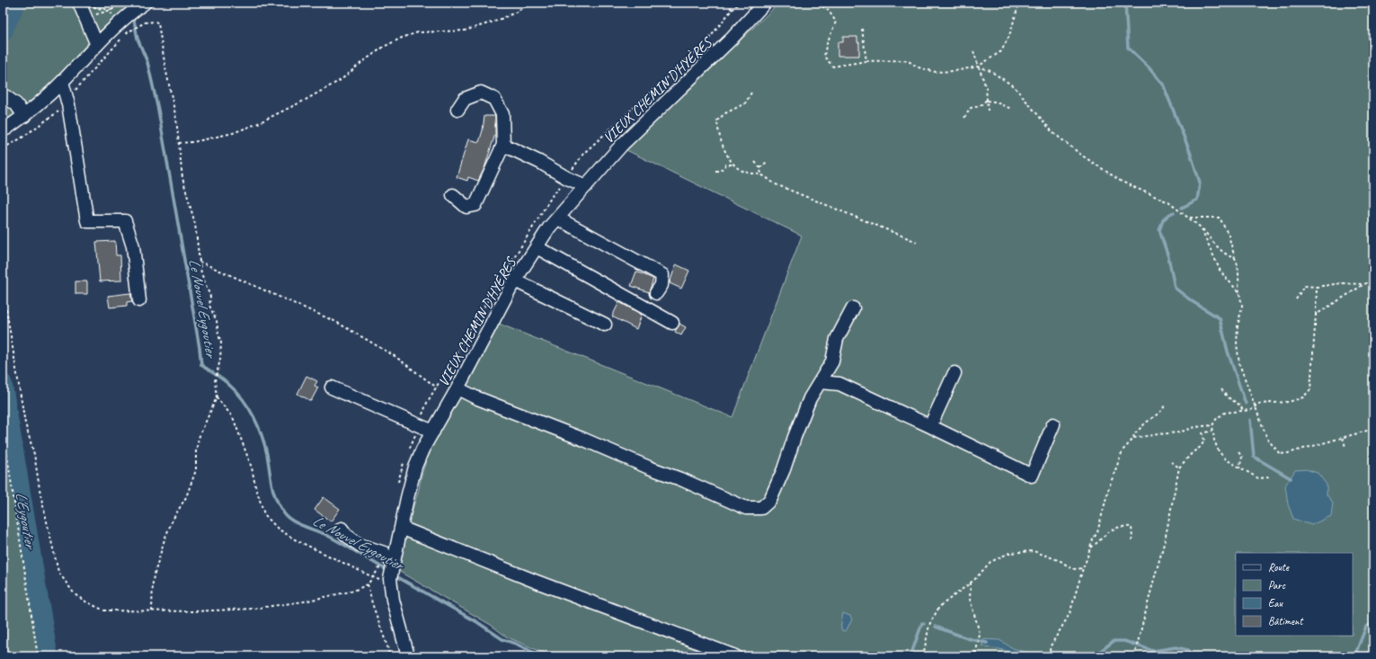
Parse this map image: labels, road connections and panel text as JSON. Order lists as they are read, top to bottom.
{
  "streets": {
    "street": ["VIEUX CHEMIN D'HYÈRES"]
  },
  "water": ["Le Nouvel Eygoutier", "L'Eygoutier"],
  "legend": [
    "Route",
    "Parc",
    "Eau",
    "Bâtiment"
  ]
}
